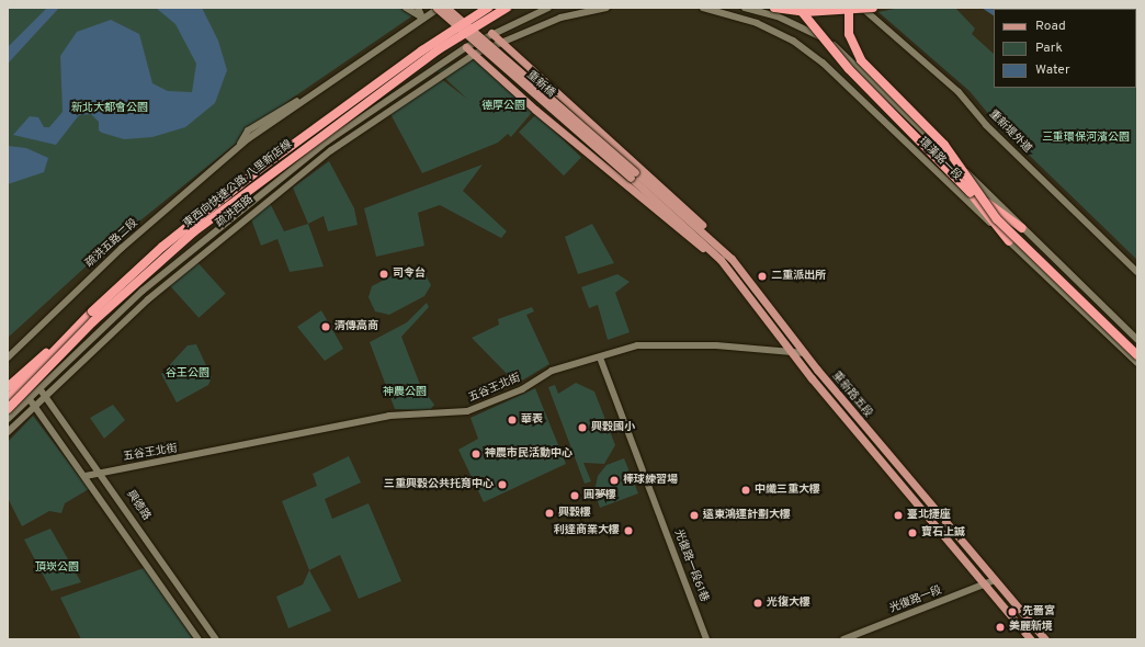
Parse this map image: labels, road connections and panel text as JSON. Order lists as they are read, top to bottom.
{
  "streets": {
    "highway": ["東西向快速公路 八里新店線"],
    "main road": ["重新橋", "重新路五段"],
    "street": [
      "重新堤外道",
      "環漢路一段",
      "疏洪西路",
      "疏洪五路二段",
      "五谷王北街",
      "興德路",
      "光復路一段61巷",
      "光復路一段"
    ]
  },
  "crossings": [
    ["重新橋", "重新路五段"],
    ["疏洪西路", "興德路"],
    ["五谷王北街", "重新路五段"],
    ["五谷王北街", "興德路"],
    ["五谷王北街", "光復路一段61巷"],
    ["重新路五段", "光復路一段"]
  ],
  "parks": [
    "德厚公園",
    "新北大都會公園",
    "三重環保河濱公園",
    "谷王公園",
    "神農公園",
    "頂崁公園"
  ],
  "places": [
    "司令台",
    "二重派出所",
    "清傳高商",
    "華表",
    "興穀國小",
    "神農市民活動中心",
    "棒球練習場",
    "三重興穀公共托育中心",
    "中纖三重大樓",
    "圓夢樓",
    "興穀樓",
    "遠東鴻運計劃大樓",
    "臺北捷座",
    "利達商業大樓",
    "寶石上誠",
    "光復大樓",
    "先嗇宮",
    "美麗新境"
  ],
  "legend": ["Road", "Park", "Water"]
}
